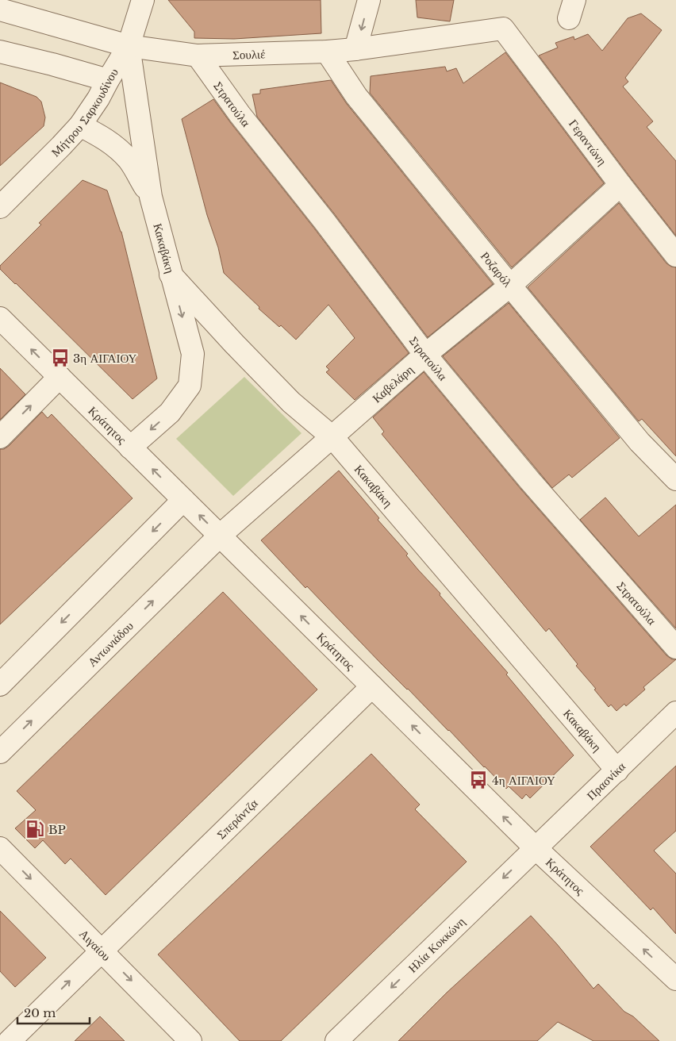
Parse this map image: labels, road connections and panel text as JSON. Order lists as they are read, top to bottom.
{
  "streets": {
    "street": [
      "Σουλιέ",
      "Στρατούλα",
      "Μήτρου Σαρκουδίνου",
      "Γεραντώνη",
      "Κακαβάκη",
      "Ροζαρόλ",
      "Καβελάρη",
      "Κράτητος",
      "Αντωνιάδου",
      "Πρασνίκα",
      "Σπεράντζα",
      "Αιγαίου",
      "Ηλία Κοκκώνη"
    ]
  },
  "crossings": [
    ["Σουλιέ", "Στρατούλα"],
    ["Σουλιέ", "Μήτρου Σαρκουδίνου"],
    ["Σουλιέ", "Γεραντώνη"],
    ["Σουλιέ", "Κακαβάκη"],
    ["Σουλιέ", "Ροζαρόλ"],
    ["Στρατούλα", "Καβελάρη"],
    ["Μήτρου Σαρκουδίνου", "Κακαβάκη"],
    ["Γεραντώνη", "Καβελάρη"],
    ["Κακαβάκη", "Καβελάρη"],
    ["Κακαβάκη", "Πρασνίκα"],
    ["Ροζαρόλ", "Καβελάρη"],
    ["Καβελάρη", "Κράτητος"],
    ["Καβελάρη", "Αντωνιάδου"],
    ["Κράτητος", "Αντωνιάδου"],
    ["Κράτητος", "Πρασνίκα"],
    ["Κράτητος", "Σπεράντζα"],
    ["Κράτητος", "Ηλία Κοκκώνη"],
    ["Πρασνίκα", "Ηλία Κοκκώνη"],
    ["Σπεράντζα", "Αιγαίου"]
  ],
  "one_way": ["Κράτητος", "Αιγαίου", "Ηλία Κοκκώνη"],
  "places": {
    "bus stop": ["3η ΑΙΓΑΙΟΥ", "4η ΑΙΓΑΙΟΥ"],
    "fuel station": ["BP"]
  },
  "scale_bar": "20 m"
}
